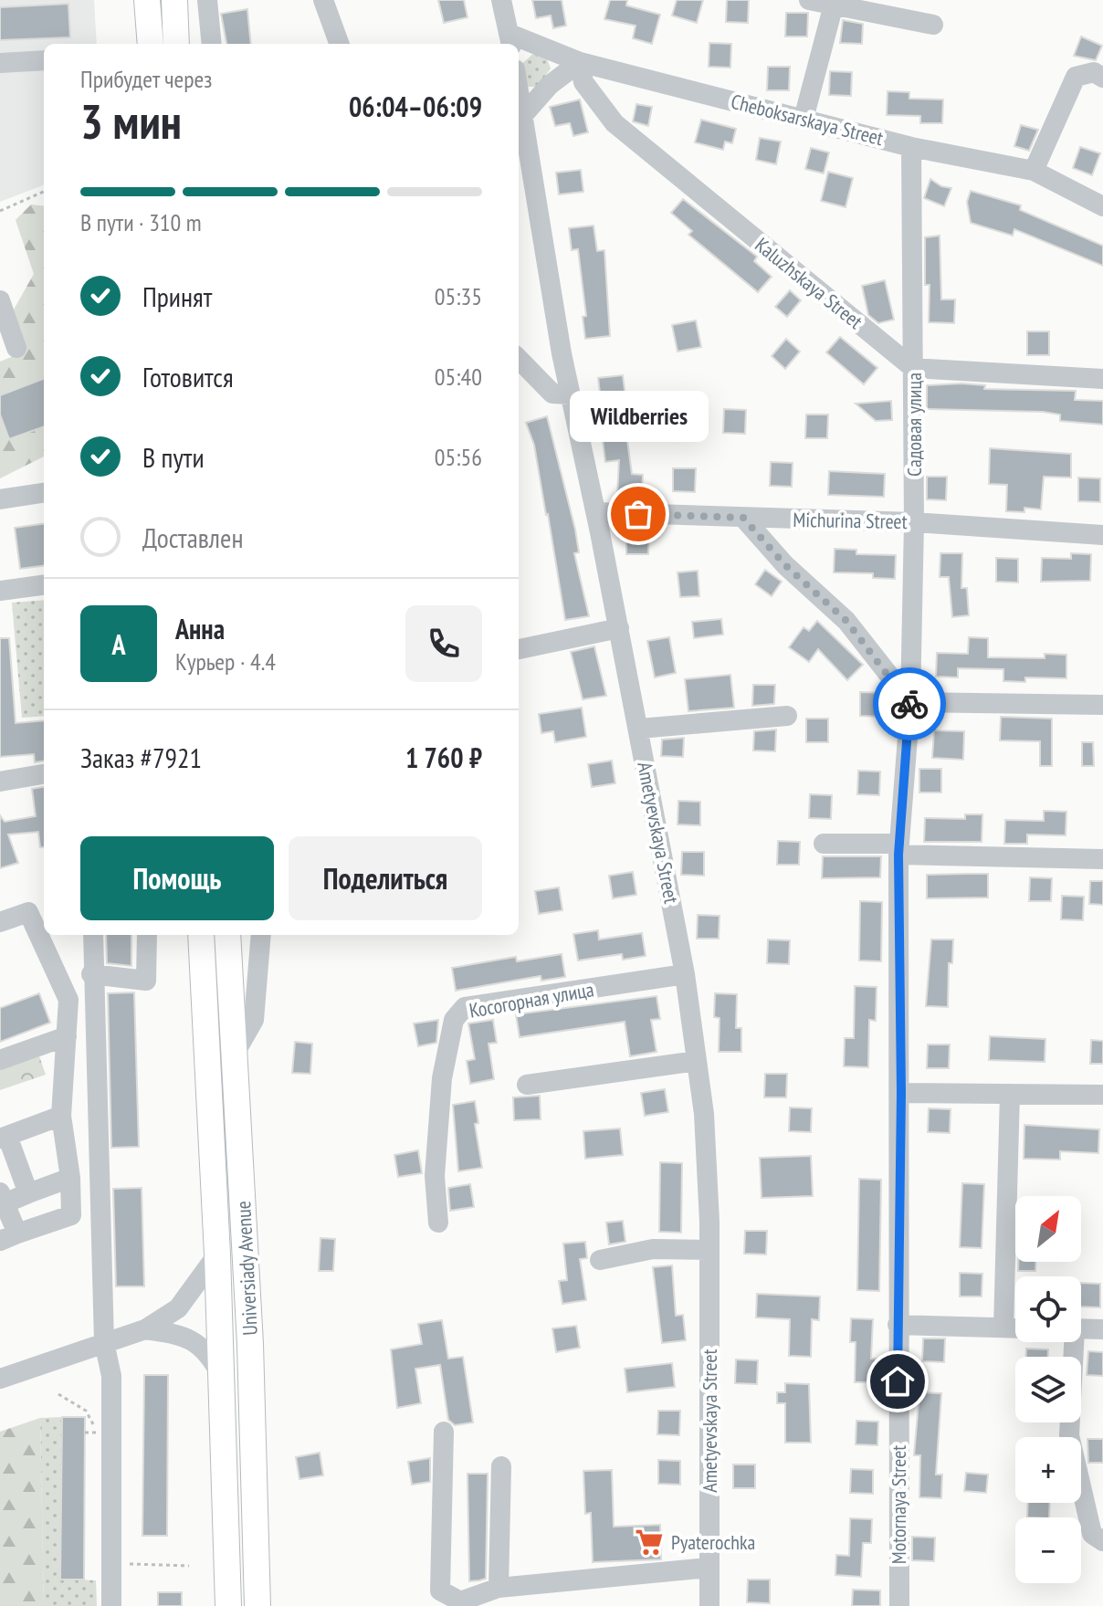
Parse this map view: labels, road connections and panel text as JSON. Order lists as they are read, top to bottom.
{
  "streets": {
    "main road": ["Universiady Avenue"],
    "street": [
      "Cheboksarskaya Street",
      "Kaluzhskaya Street",
      "Садовая улица",
      "Michurina Street",
      "Ametyevskaya Street",
      "Косогорная улица",
      "Motornaya Street"
    ]
  },
  "crossings": [
    ["Cheboksarskaya Street", "Kaluzhskaya Street"],
    ["Cheboksarskaya Street", "Садовая улица"],
    ["Kaluzhskaya Street", "Садовая улица"],
    ["Садовая улица", "Michurina Street"],
    ["Садовая улица", "Motornaya Street"],
    ["Michurina Street", "Ametyevskaya Street"],
    ["Ametyevskaya Street", "Косогорная улица"]
  ],
  "places": {
    "other": ["Wildberries"],
    "supermarket": ["Pyaterochka"]
  },
  "north": "top right",
  "page": {
    "heading": ["3 мин", "Прибудет через", "06:04–06:09"],
    "panel": [
      "Анна",
      "Курьер · 4.4",
      "Заказ #7921",
      "1 760 ₽"
    ],
    "bar": "В пути · 310 m",
    "list": [
      ["Принят", "05:35"],
      ["Готовится", "05:40"],
      ["В пути", "05:56"],
      "Доставлен"
    ],
    "bubble": "Wildberries",
    "round": "А",
    "buttons": ["Помощь", "Поделиться"],
    "map_buttons": ["+", "−"]
  }
}
